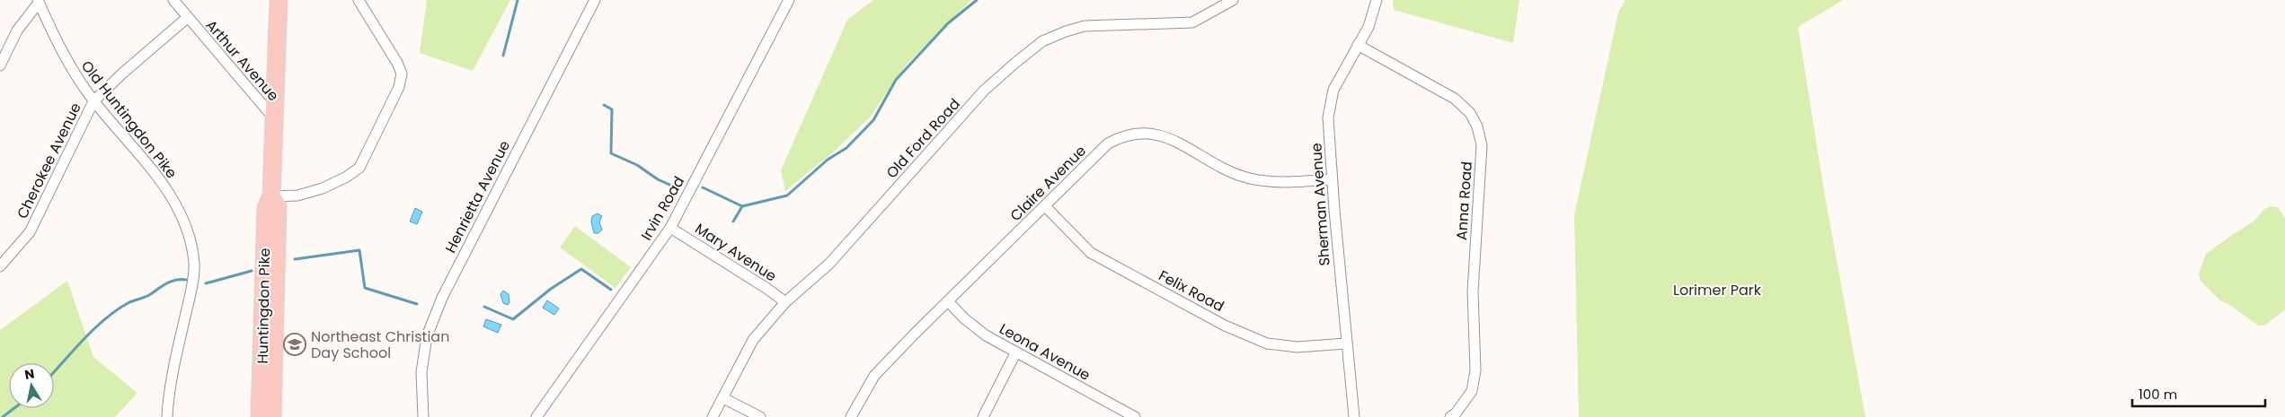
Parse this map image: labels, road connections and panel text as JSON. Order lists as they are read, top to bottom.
{
  "streets": {
    "main road": ["Huntingdon Pike"],
    "street": [
      "Arthur Avenue",
      "Old Huntingdon Pike",
      "Old Ford Road",
      "Cherokee Avenue",
      "Claire Avenue",
      "Henrietta Avenue",
      "Anna Road",
      "Sherman Avenue",
      "Irvin Road",
      "Mary Avenue",
      "Felix Road",
      "Leona Avenue"
    ]
  },
  "crossings": [
    ["Arthur Avenue", "Cherokee Avenue"],
    ["Arthur Avenue", "Huntingdon Pike"],
    ["Old Huntingdon Pike", "Cherokee Avenue"],
    ["Old Ford Road", "Mary Avenue"],
    ["Claire Avenue", "Sherman Avenue"],
    ["Claire Avenue", "Felix Road"],
    ["Claire Avenue", "Leona Avenue"],
    ["Anna Road", "Sherman Avenue"],
    ["Sherman Avenue", "Felix Road"],
    ["Irvin Road", "Mary Avenue"]
  ],
  "parks": ["Lorimer Park"],
  "places": {
    "school or university": ["Northeast Christian Day School"]
  },
  "scale_bar": "100 m",
  "north": "top"
}
